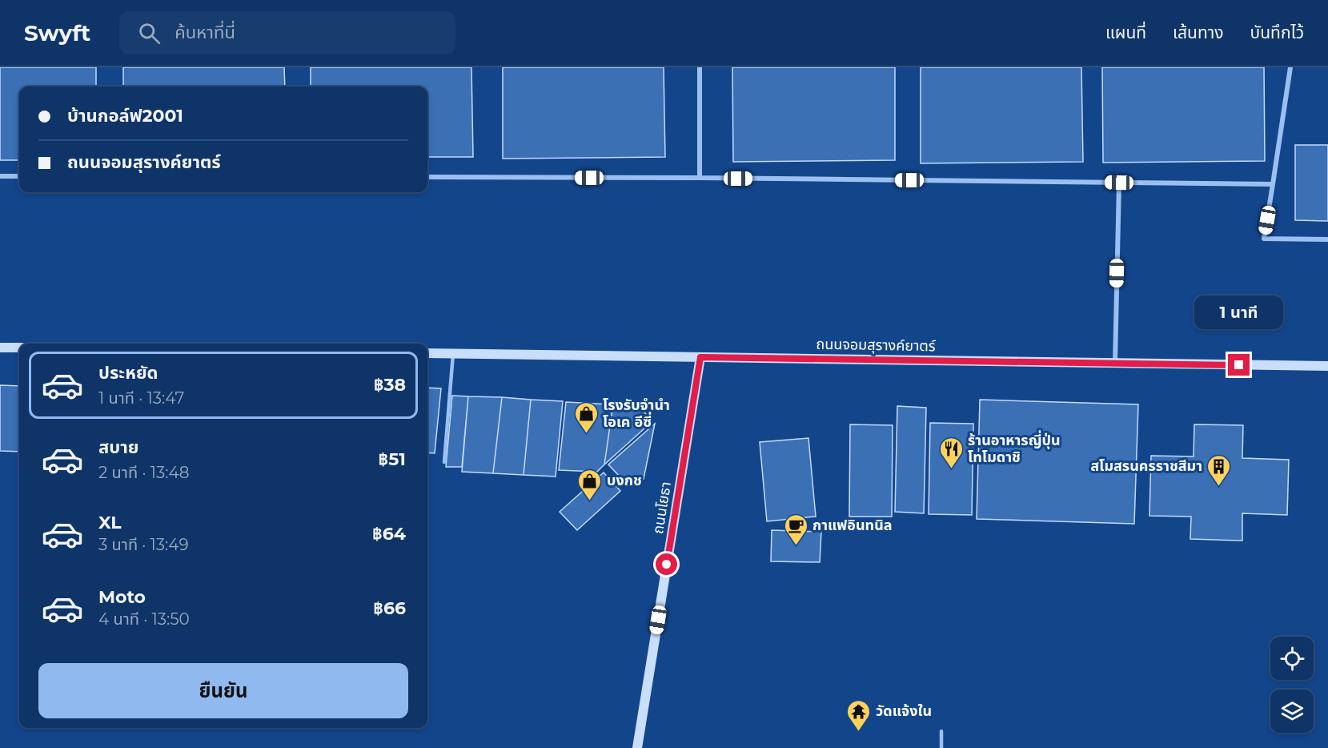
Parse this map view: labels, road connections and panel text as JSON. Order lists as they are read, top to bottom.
{
  "streets": {
    "main road": ["ถนนจอมสุรางค์ยาตร์", "ถนนโยธา"]
  },
  "crossings": [
    ["ถนนจอมสุรางค์ยาตร์", "ถนนโยธา"]
  ],
  "places": {
    "shop": ["โรงรับจำนำ โอเค อีซี่", "บงกช"],
    "restaurant": ["ร้านอาหารญี่ปุ่น โทโมดาชิ"],
    "building": ["สโมสรนครราชสีมา"],
    "cafe": ["กาแฟอินทนิล"],
    "temple": ["วัดแจ้งใน"]
  },
  "page": {
    "header": "Swyft",
    "search": "ค้นหาที่นี่",
    "nav": ["แผนที่", "เส้นทาง", "บันทึกไว้"],
    "banner": ["บ้านกอล์ฟ2001", "ถนนจอมสุรางค์ยาตร์"],
    "bubble": "1 นาที",
    "list": [
      {
        "name": "ประหยัด",
        "note": "1 นาที · 13:47",
        "value": "฿38"
      },
      {
        "name": "สบาย",
        "note": "2 นาที · 13:48",
        "value": "฿51"
      },
      {
        "name": "XL",
        "note": "3 นาที · 13:49",
        "value": "฿64"
      },
      {
        "name": "Moto",
        "note": "4 นาที · 13:50",
        "value": "฿66"
      }
    ],
    "buttons": "ยืนยัน"
  }
}
